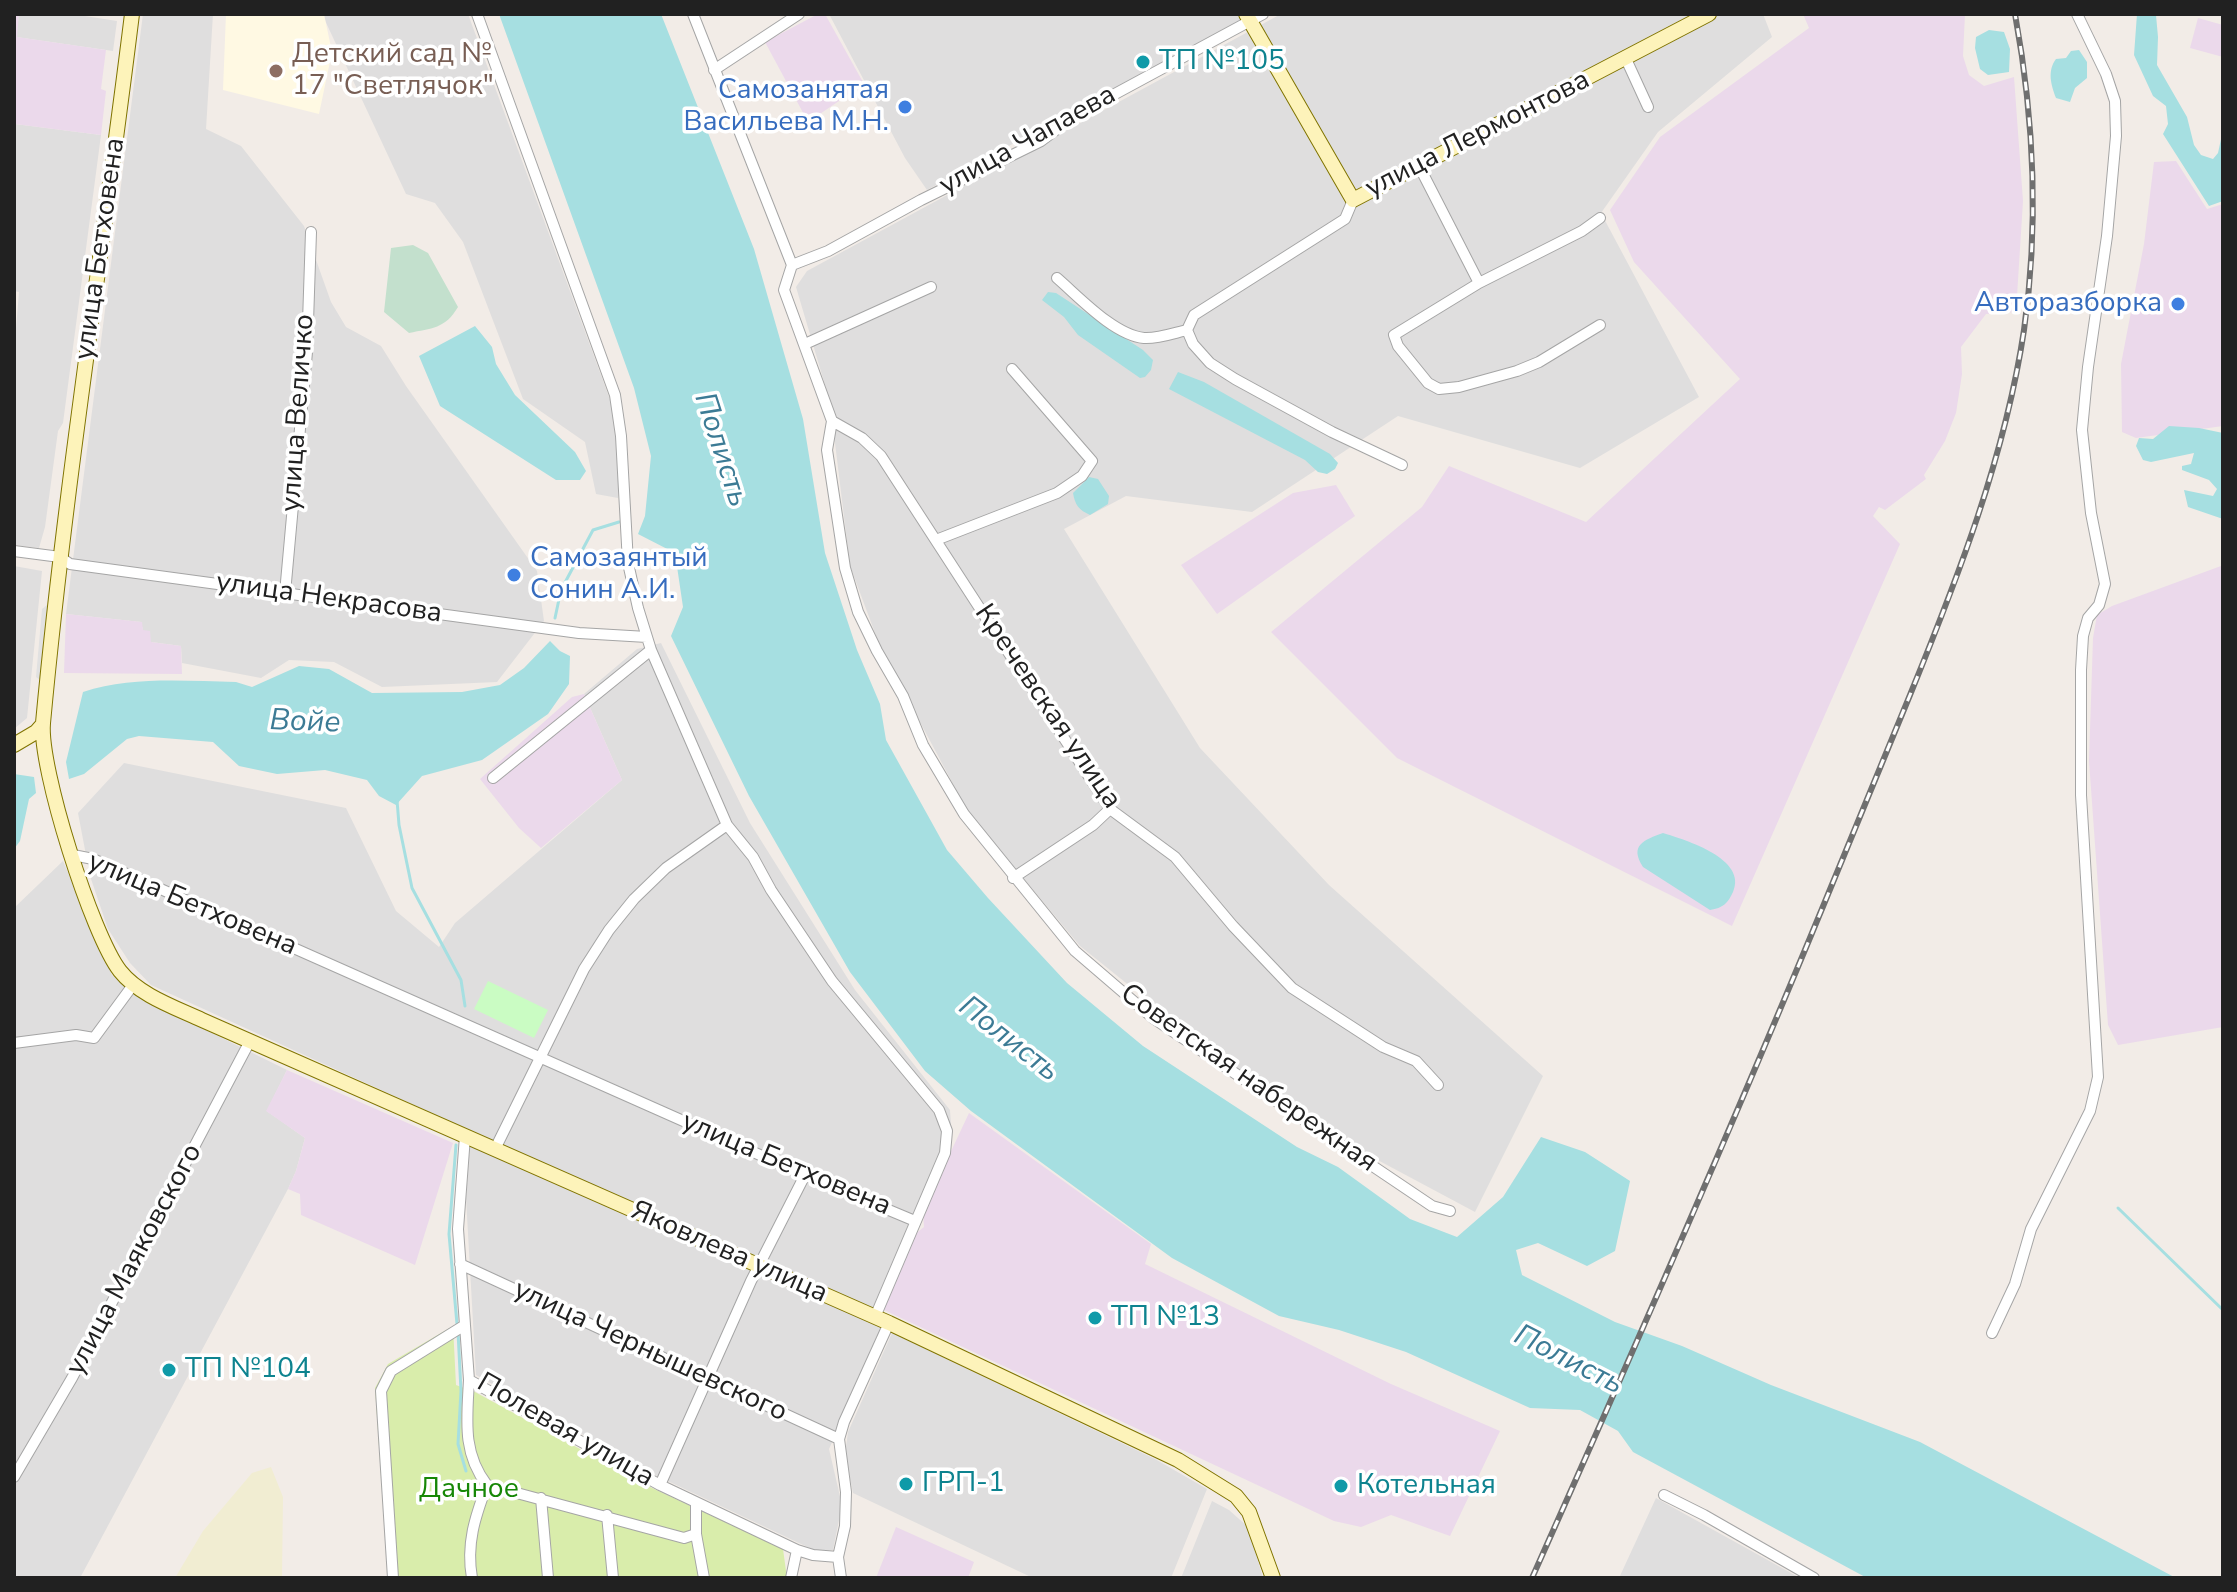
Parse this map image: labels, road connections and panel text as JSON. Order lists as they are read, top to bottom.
{
  "streets": {
    "street": [
      "улица Лермонтова",
      "улица Чапаева",
      "улица Бетховена",
      "улица Величко",
      "улица Некрасова",
      "Кречевская улица",
      "Советская набережная",
      "Яковлева улица",
      "улица Маяковского",
      "улица Чернышевского",
      "Полевая улица"
    ]
  },
  "crossings": [
    ["улица Чапаева", "Советская набережная"],
    ["улица Бетховена", "улица Некрасова"],
    ["улица Бетховена", "Яковлева улица"],
    ["улица Величко", "улица Некрасова"],
    ["Кречевская улица", "Советская набережная"],
    ["Яковлева улица", "улица Маяковского"],
    ["Яковлева улица", "Полевая улица"],
    ["улица Чернышевского", "Полевая улица"]
  ],
  "water": ["Полисть", "Войе"],
  "parks": ["Дачное"],
  "places": [
    "ТП №105",
    "Детский сад № 17 \"Светлячок\"",
    "Самозанятая Васильева М.Н.",
    "Авторазборка",
    "Самозаянтый Сонин А.И.",
    "ТП №13",
    "ТП №104",
    "ГРП-1",
    "Котельная"
  ]
}
